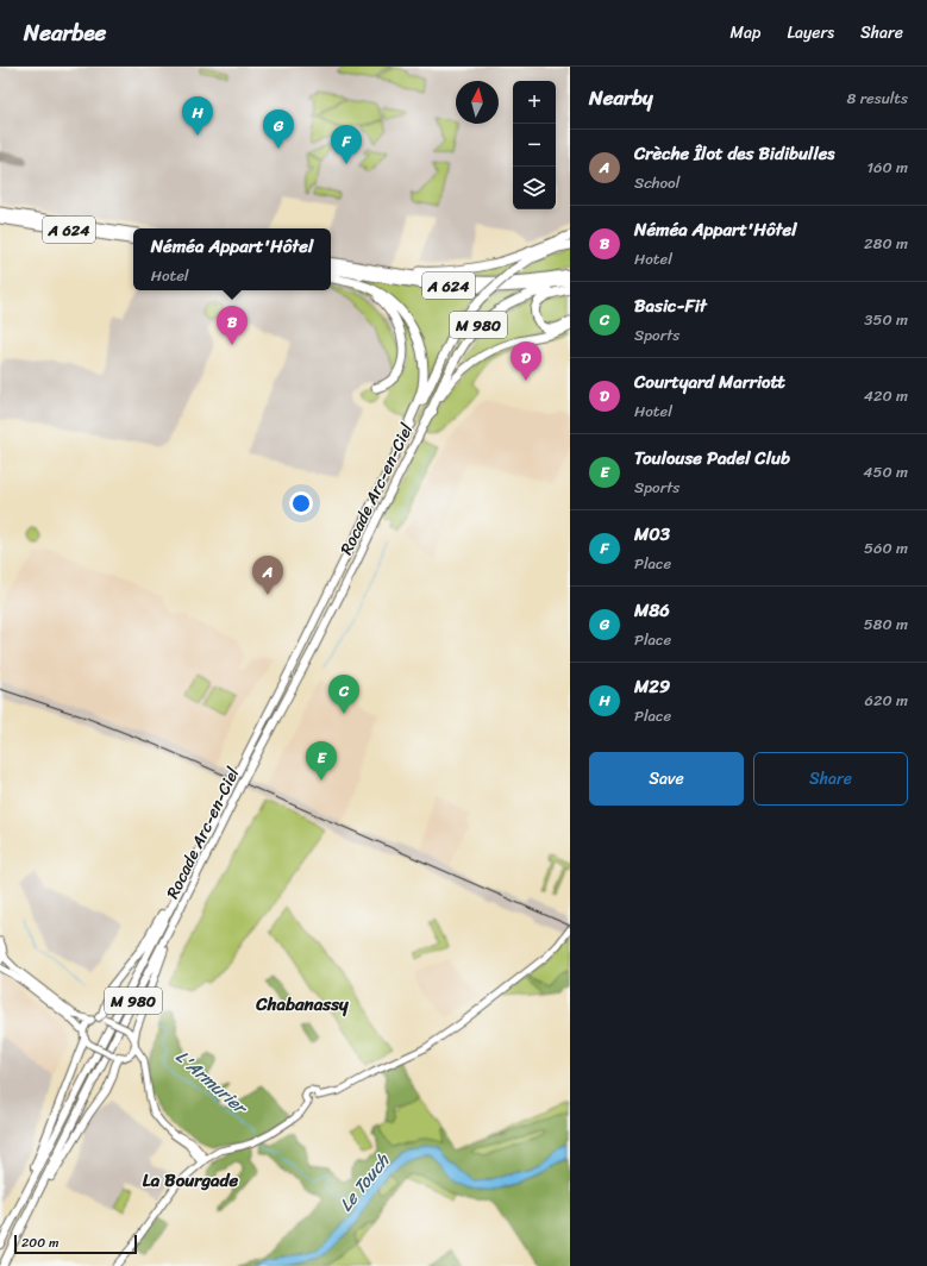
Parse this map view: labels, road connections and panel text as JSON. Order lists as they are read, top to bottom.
{
  "streets": {
    "highway": ["A 624", "M 980", "Rocade Arc-en-Ciel"]
  },
  "crossings": [
    ["A 624", "M 980"],
    ["M 980", "Rocade Arc-en-Ciel"]
  ],
  "districts": ["Chabanassy", "La Bourgade"],
  "water": ["L'Armurier", "Le Touch"],
  "scale_bar": "200 m",
  "north": "top",
  "page": {
    "header": "Nearbee",
    "nav": ["Map", "Layers", "Share"],
    "heading": ["Nearby", "8 results"],
    "map_buttons": ["+", "−"],
    "pins": [
      "H",
      "G",
      "F",
      "B",
      "D",
      "A",
      "C",
      "E"
    ],
    "list": [
      {
        "mark": "A",
        "name": "Crèche Îlot des Bidibulles",
        "note": "School",
        "value": "160 m"
      },
      {
        "mark": "B",
        "name": "Néméa Appart'Hôtel",
        "note": "Hotel",
        "value": "280 m"
      },
      {
        "mark": "C",
        "name": "Basic-Fit",
        "note": "Sports",
        "value": "350 m"
      },
      {
        "mark": "D",
        "name": "Courtyard Marriott",
        "note": "Hotel",
        "value": "420 m"
      },
      {
        "mark": "E",
        "name": "Toulouse Padel Club",
        "note": "Sports",
        "value": "450 m"
      },
      {
        "mark": "F",
        "name": "M03",
        "note": "Place",
        "value": "560 m"
      },
      {
        "mark": "G",
        "name": "M86",
        "note": "Place",
        "value": "580 m"
      },
      {
        "mark": "H",
        "name": "M29",
        "note": "Place",
        "value": "620 m"
      }
    ],
    "popup": ["Néméa Appart'Hôtel", "Hotel"],
    "buttons": ["Save", "Share"],
    "scale": "200 m"
  }
}
